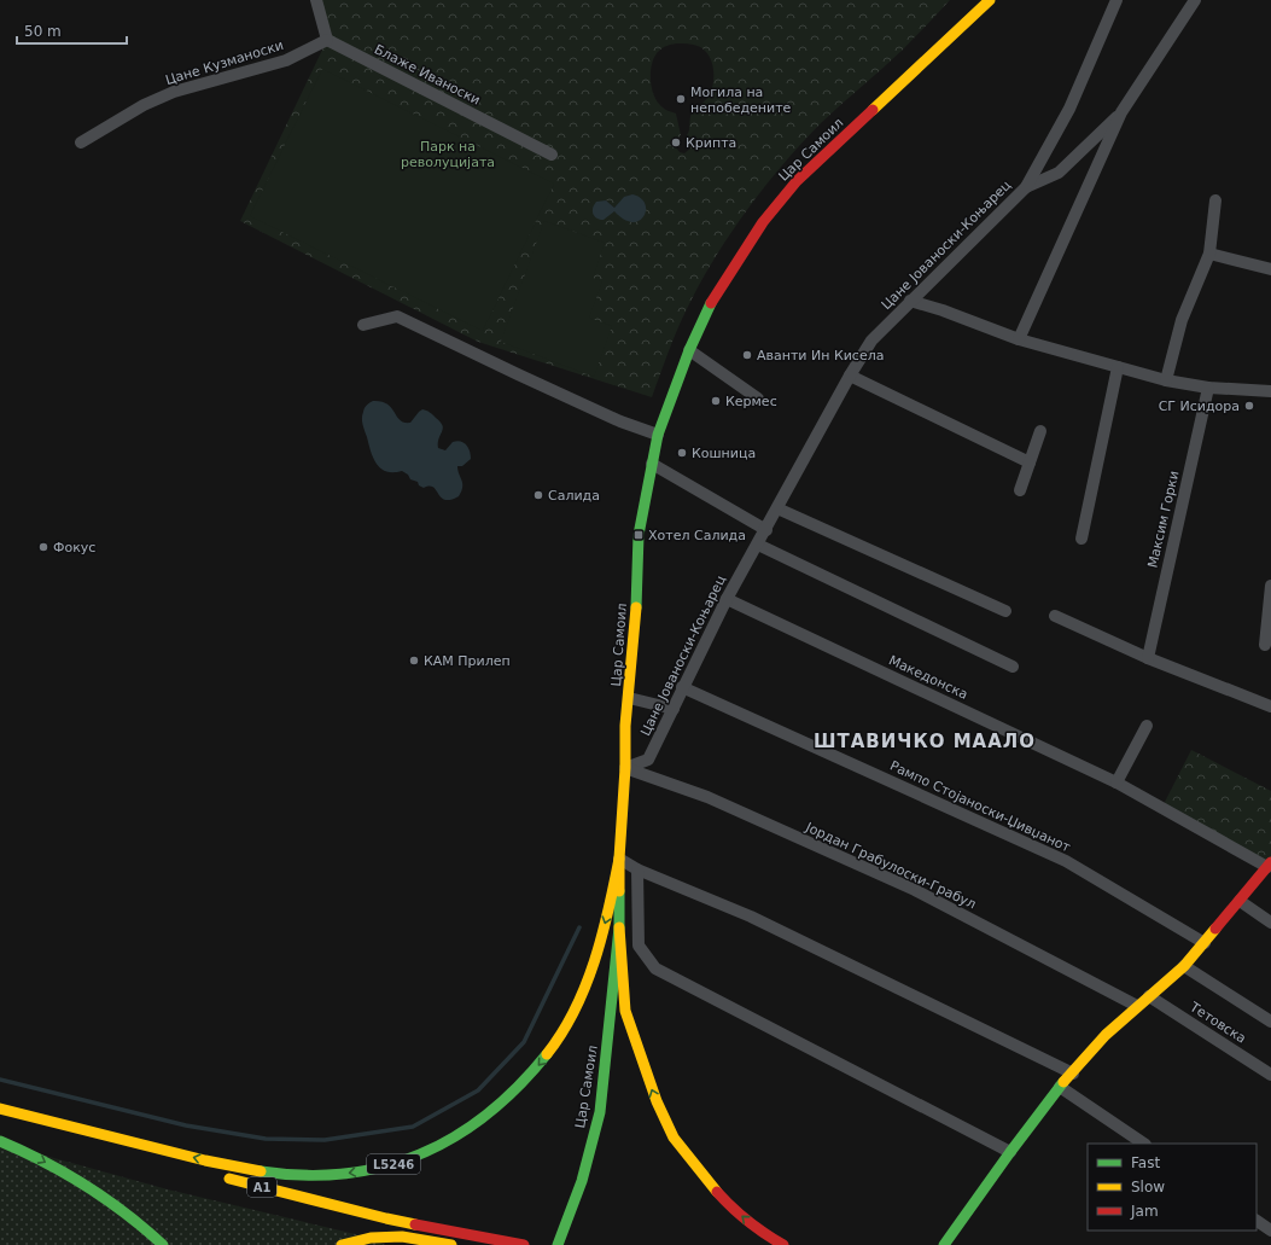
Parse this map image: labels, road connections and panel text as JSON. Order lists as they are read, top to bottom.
{
  "streets": {
    "street": [
      "Цане Кузманоски",
      "Блаже Иваноски",
      "Цар Самоил",
      "Цане Јованоски-Коњарец",
      "Максим Горки",
      "Македонска",
      "Рампо Стојаноски-Џивџанот",
      "Јордан Грабулоски-Грабул",
      "Тетовска",
      "L5246",
      "A1"
    ]
  },
  "crossings": [
    ["Цане Кузманоски", "Блаже Иваноски"],
    ["Цар Самоил", "Цане Јованоски-Коњарец"],
    ["Цар Самоил", "Јордан Грабулоски-Грабул"],
    ["Цар Самоил", "L5246"],
    ["Цане Јованоски-Коњарец", "Македонска"],
    ["Цане Јованоски-Коњарец", "Рампо Стојаноски-Џивџанот"],
    ["Цане Јованоски-Коњарец", "Јордан Грабулоски-Грабул"]
  ],
  "districts": ["ШТАВИЧКО МААЛО"],
  "parks": ["Парк на револуцијата"],
  "places": {
    "other": [
      "Могила на непобедените",
      "Крипта",
      "Аванти Ин Кисела",
      "Кермес",
      "СГ Исидора",
      "Кошница",
      "Салида",
      "Фокус",
      "КАМ Прилеп"
    ],
    "transit": ["Хотел Салида"]
  },
  "legend": ["Fast", "Slow", "Jam"],
  "scale_bar": "50 m"
}
